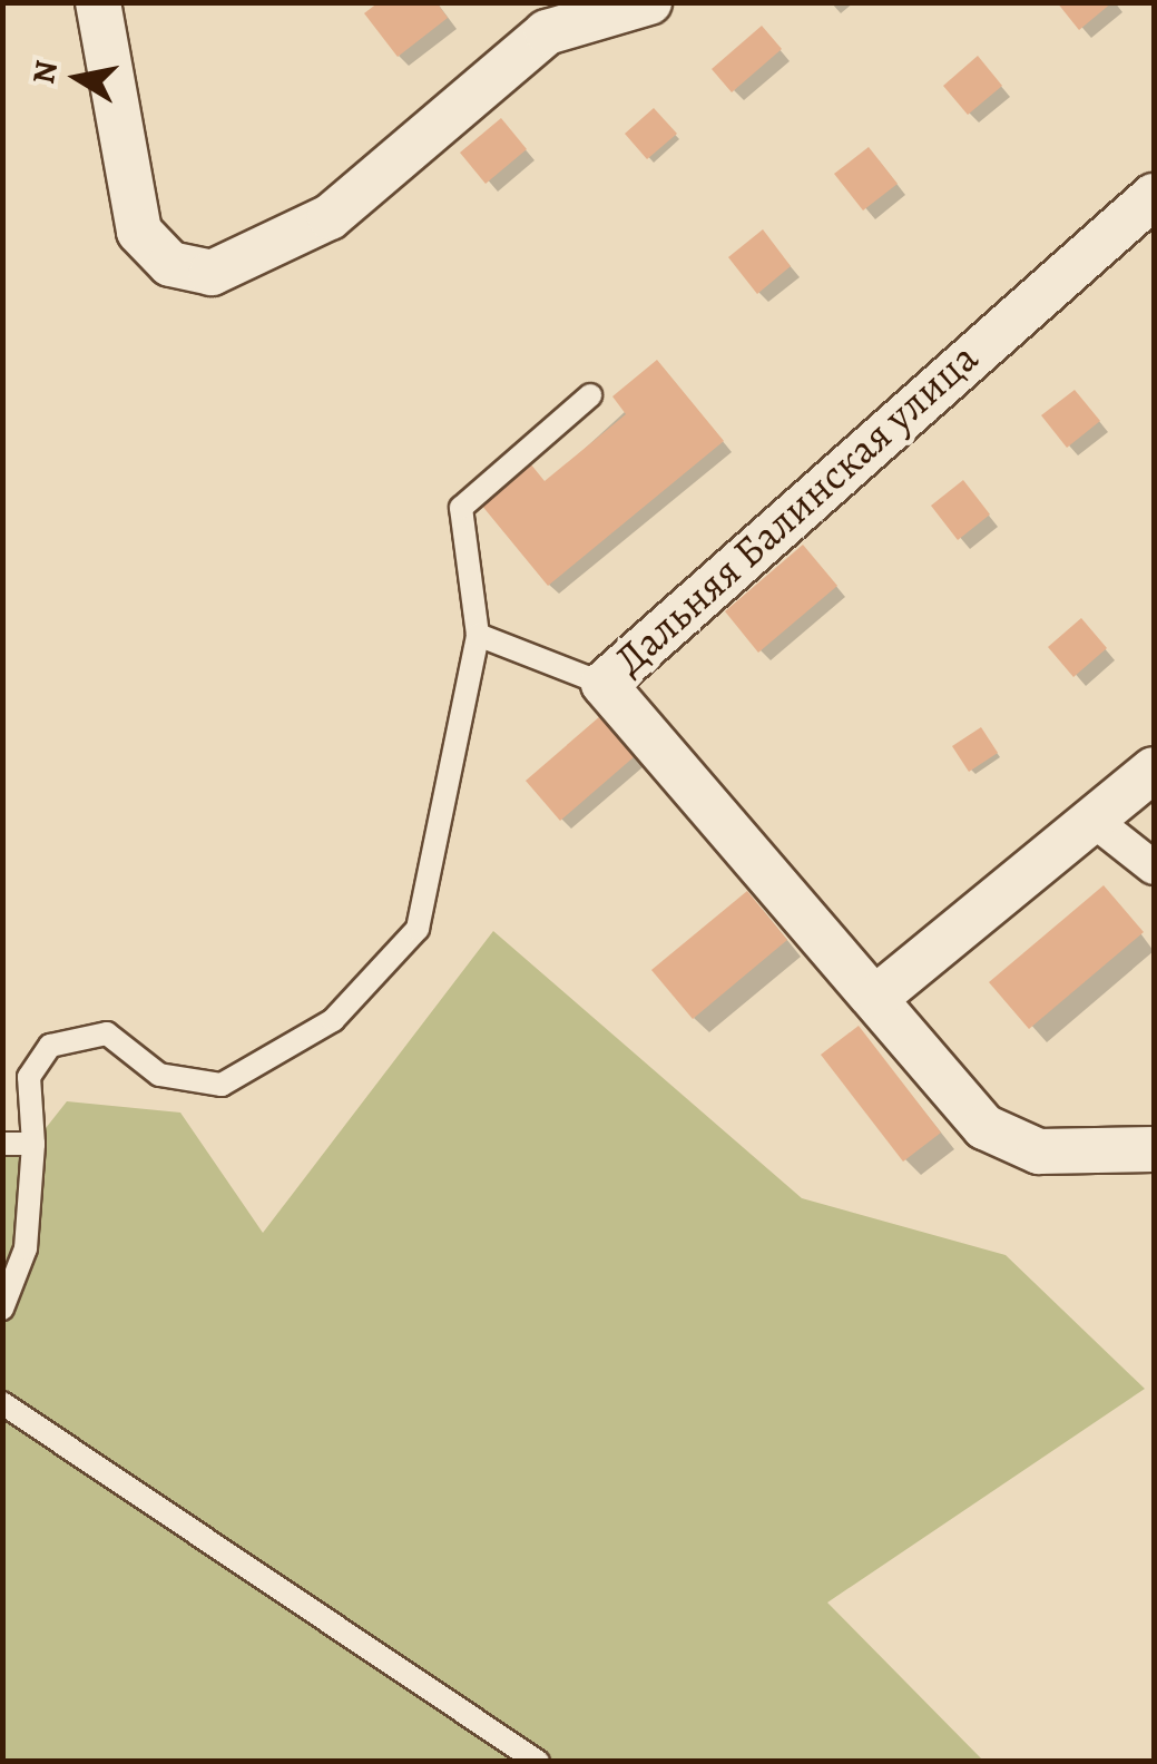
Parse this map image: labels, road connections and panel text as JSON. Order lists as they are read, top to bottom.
{
  "streets": {
    "street": ["Дальняя Балинская улица"]
  },
  "north": "left"
}
